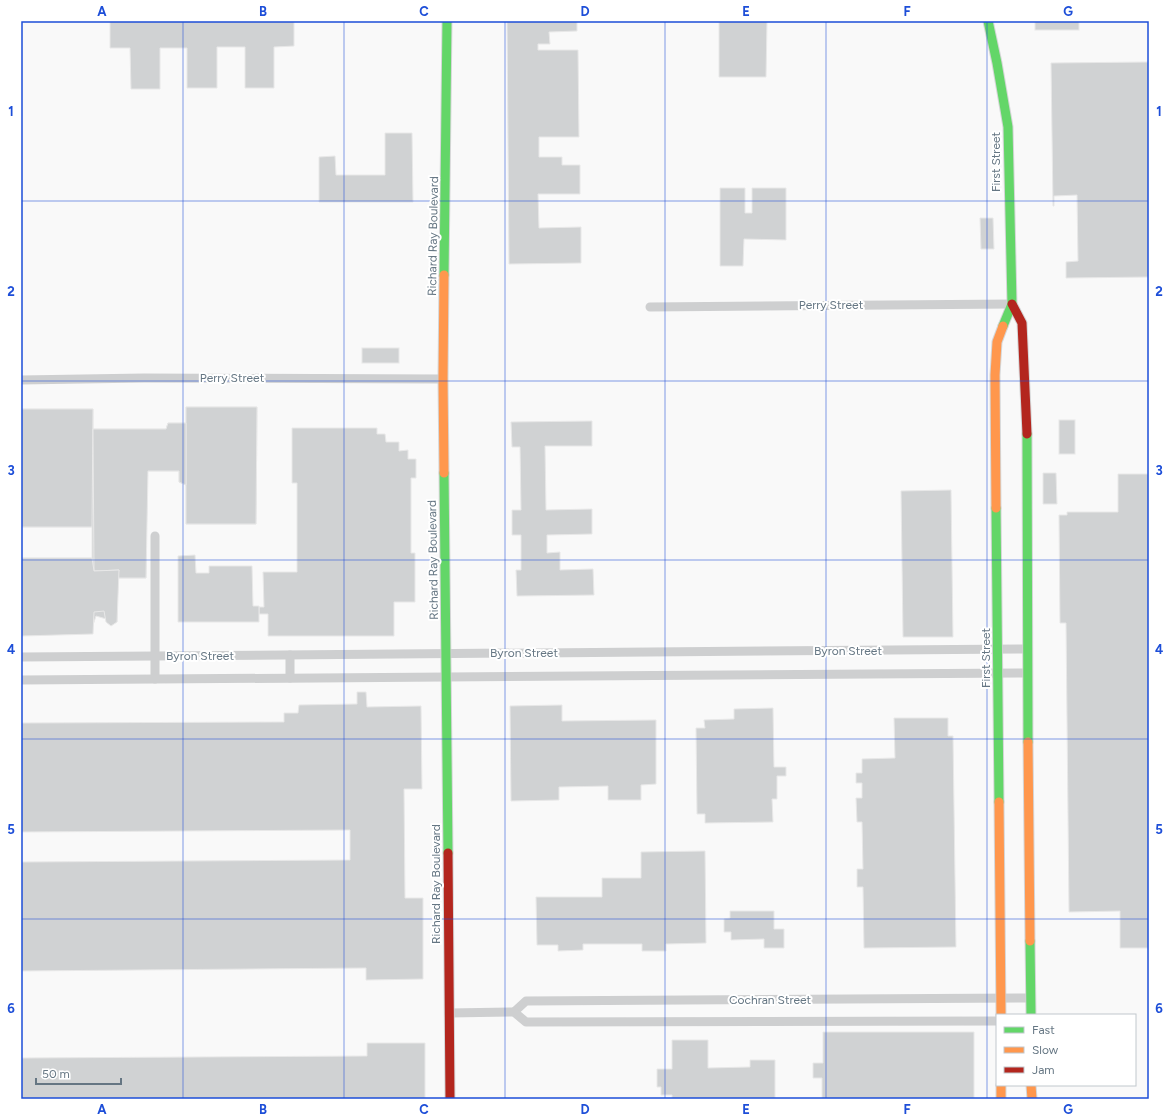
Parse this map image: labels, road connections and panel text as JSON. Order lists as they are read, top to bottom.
{
  "streets": {
    "street": [
      "First Street",
      "Richard Ray Boulevard",
      "Perry Street",
      "Byron Street",
      "Cochran Street"
    ]
  },
  "crossings": [
    ["First Street", "Perry Street"],
    ["First Street", "Byron Street"],
    ["First Street", "Cochran Street"],
    ["Richard Ray Boulevard", "Perry Street"],
    ["Richard Ray Boulevard", "Byron Street"]
  ],
  "legend": ["Fast", "Slow", "Jam"],
  "scale_bar": "50 m",
  "grid": {
    "columns": [
      "A",
      "B",
      "C",
      "D",
      "E",
      "F",
      "G"
    ],
    "rows": [
      "1",
      "2",
      "3",
      "4",
      "5",
      "6"
    ]
  }
}
